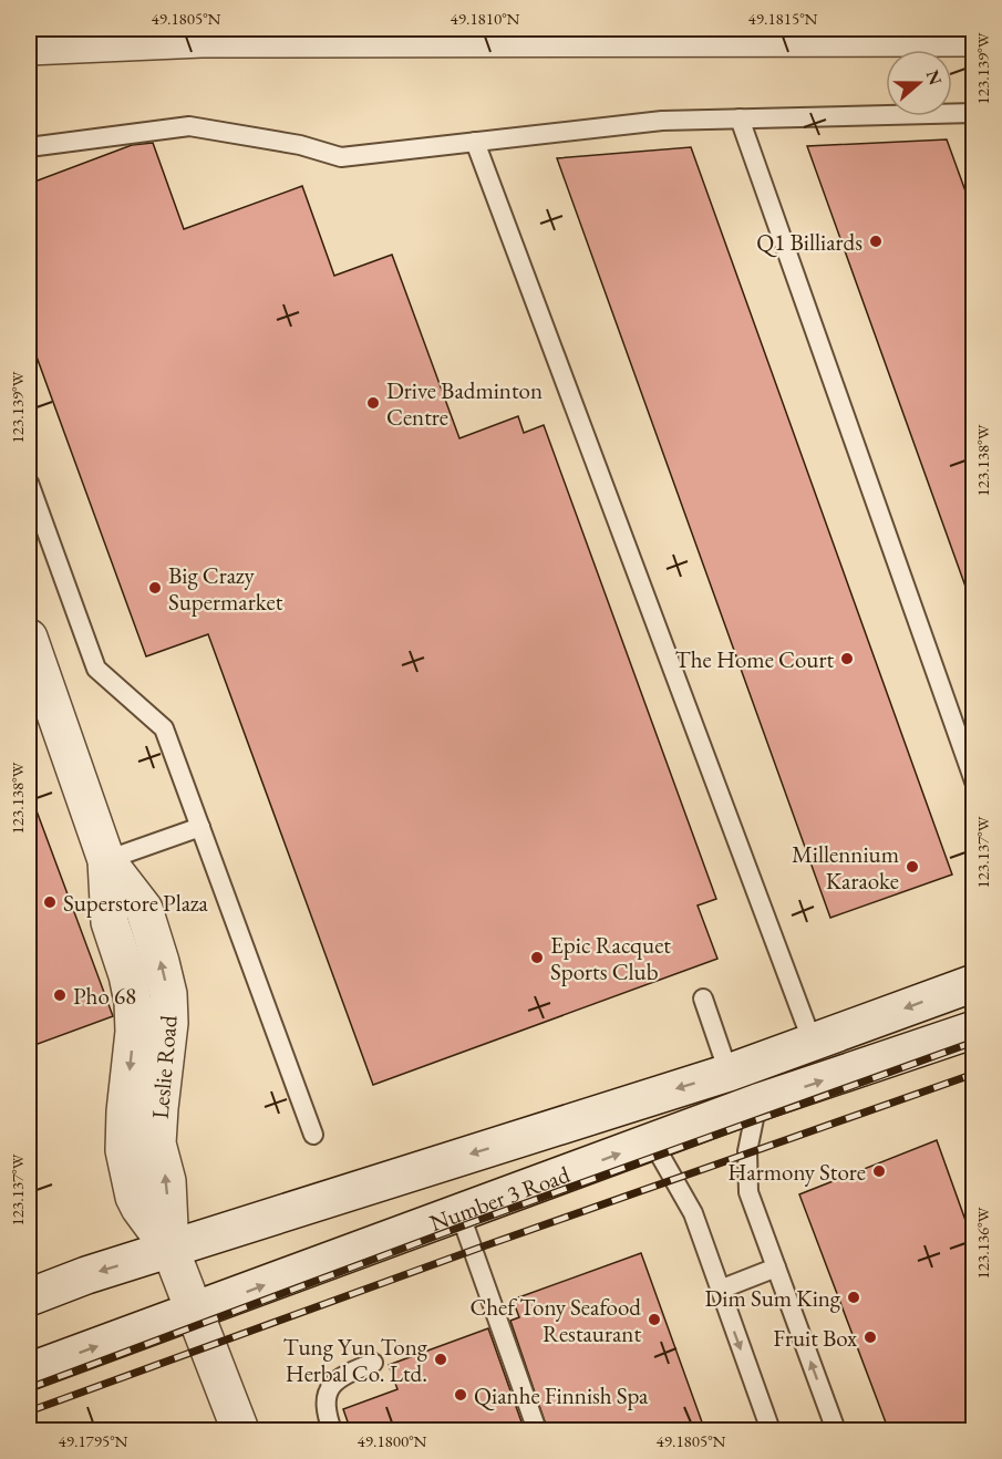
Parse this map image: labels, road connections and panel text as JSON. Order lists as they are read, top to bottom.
{
  "streets": {
    "main road": ["Leslie Road", "Number 3 Road"]
  },
  "crossings": [
    ["Leslie Road", "Number 3 Road"]
  ],
  "places": [
    "Q1 Billiards",
    "Drive Badminton Centre",
    "Big Crazy Supermarket",
    "The Home Court",
    "Millennium Karaoke",
    "Superstore Plaza",
    "Epic Racquet Sports Club",
    "Pho 68",
    "Harmony Store",
    "Dim Sum King",
    "Chef Tony Seafood Restaurant",
    "Fruit Box",
    "Tung Yun Tong Herbal Co. Ltd.",
    "Qianhe Finnish Spa"
  ],
  "north": "right",
  "coordinates": [
    "49.1805°N",
    "49.1810°N",
    "49.1815°N",
    "123.139°W",
    "123.138°W",
    "123.137°W",
    "123.136°W",
    "49.1795°N",
    "49.1800°N"
  ]
}
